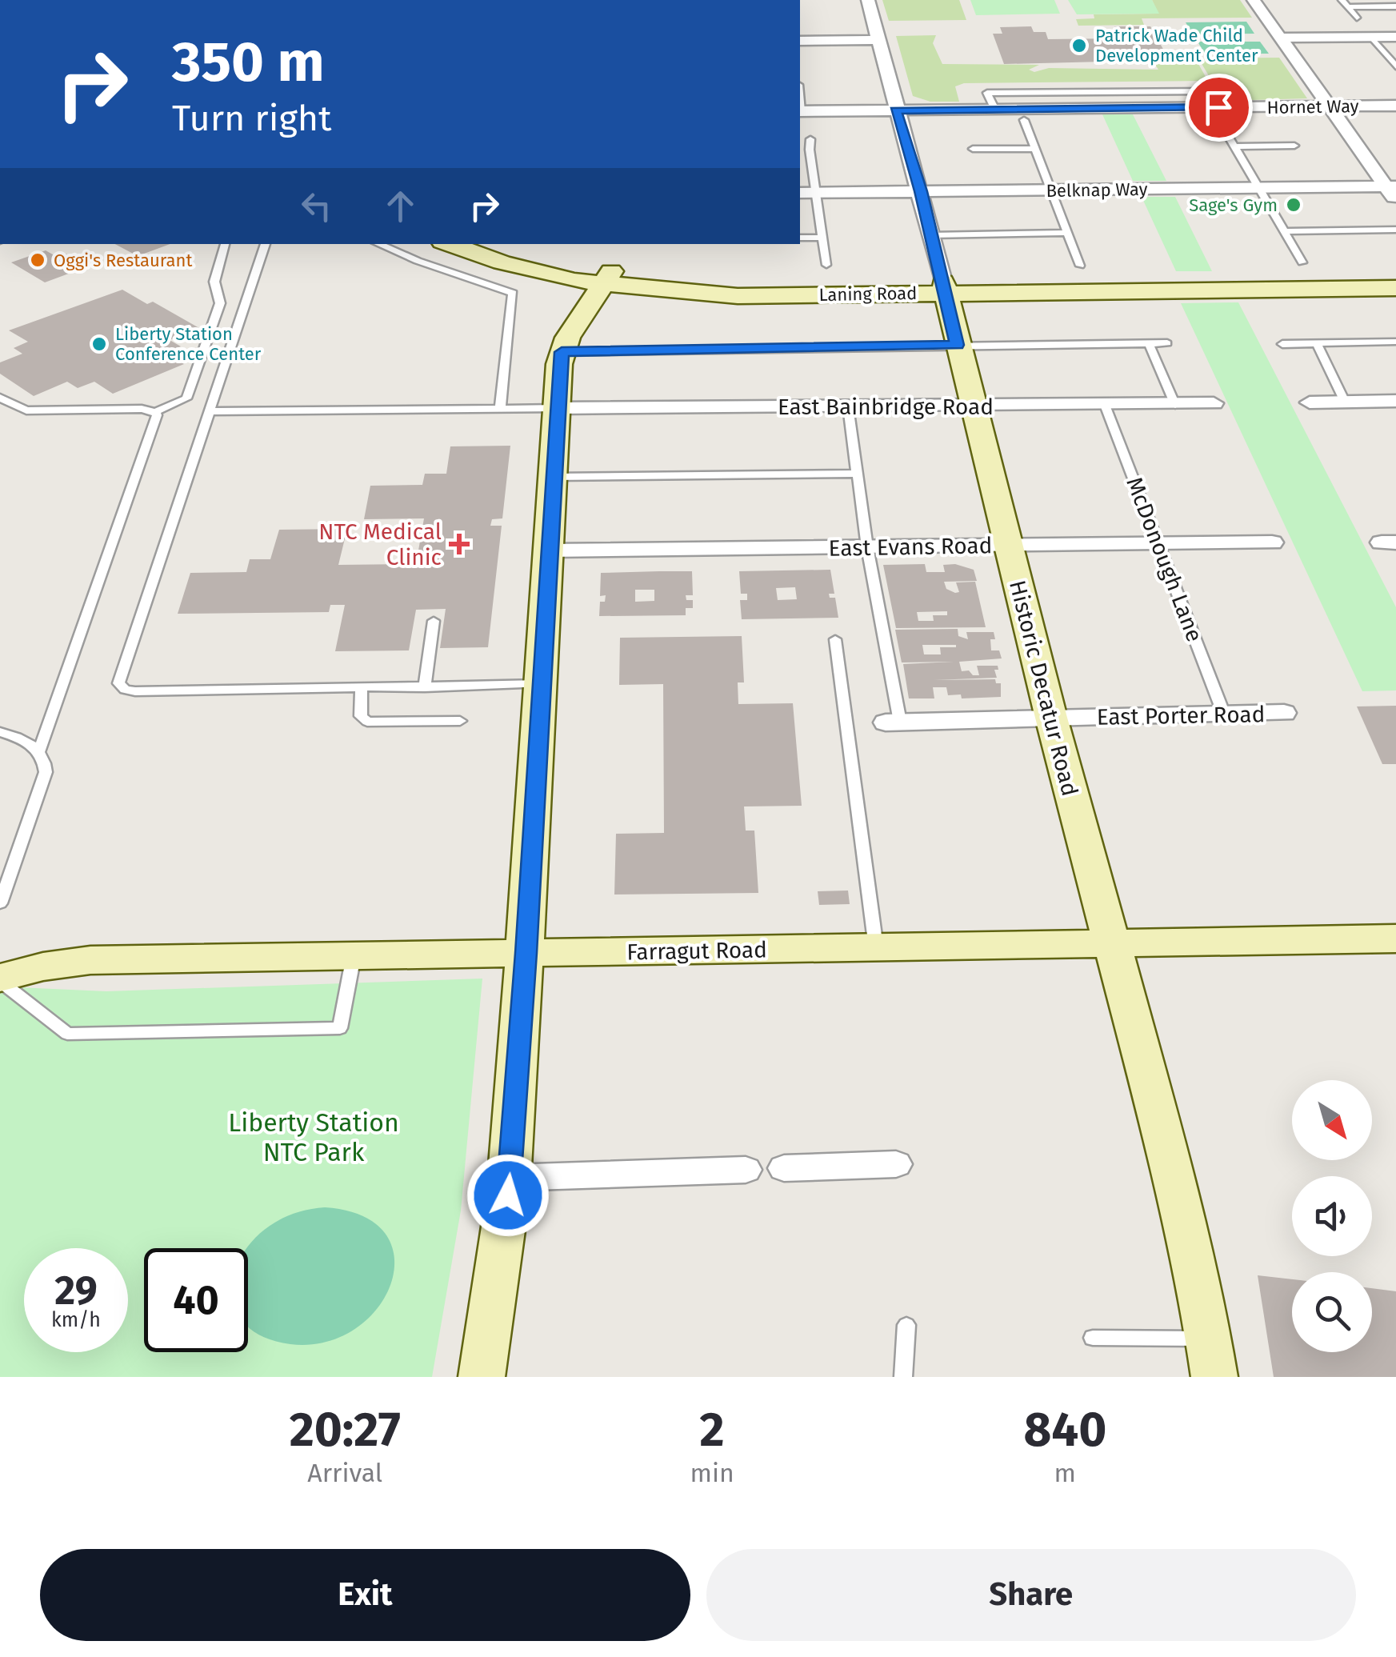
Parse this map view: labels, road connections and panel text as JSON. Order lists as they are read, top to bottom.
{
  "streets": {
    "street": [
      "Hornet Way",
      "Belknap Way",
      "Laning Road",
      "East Bainbridge Road",
      "East Evans Road",
      "Historic Decatur Road",
      "East Porter Road",
      "Farragut Road"
    ],
    "lane": ["McDonough Lane"]
  },
  "crossings": [
    ["Hornet Way", "Historic Decatur Road"],
    ["Belknap Way", "Historic Decatur Road"],
    ["Laning Road", "Historic Decatur Road"],
    ["East Bainbridge Road", "McDonough Lane"],
    ["East Bainbridge Road", "Historic Decatur Road"],
    ["East Evans Road", "McDonough Lane"],
    ["East Evans Road", "Historic Decatur Road"],
    ["McDonough Lane", "East Porter Road"],
    ["Historic Decatur Road", "East Porter Road"],
    ["Historic Decatur Road", "Farragut Road"]
  ],
  "parks": ["Liberty Station NTC Park"],
  "places": {
    "other": [
      "Patrick Wade Child Development Center",
      "Sage's Gym",
      "Oggi's Restaurant",
      "Liberty Station Conference Center"
    ],
    "health": ["NTC Medical Clinic"]
  },
  "north": "bottom right",
  "page": {
    "turn": ["350 m", "Turn right"],
    "speed": "29 km/h",
    "limit": "40",
    "eta": [
      "20:27",
      "Arrival",
      "2",
      "min",
      "840",
      "m"
    ],
    "buttons": ["Exit", "Share"]
  }
}
